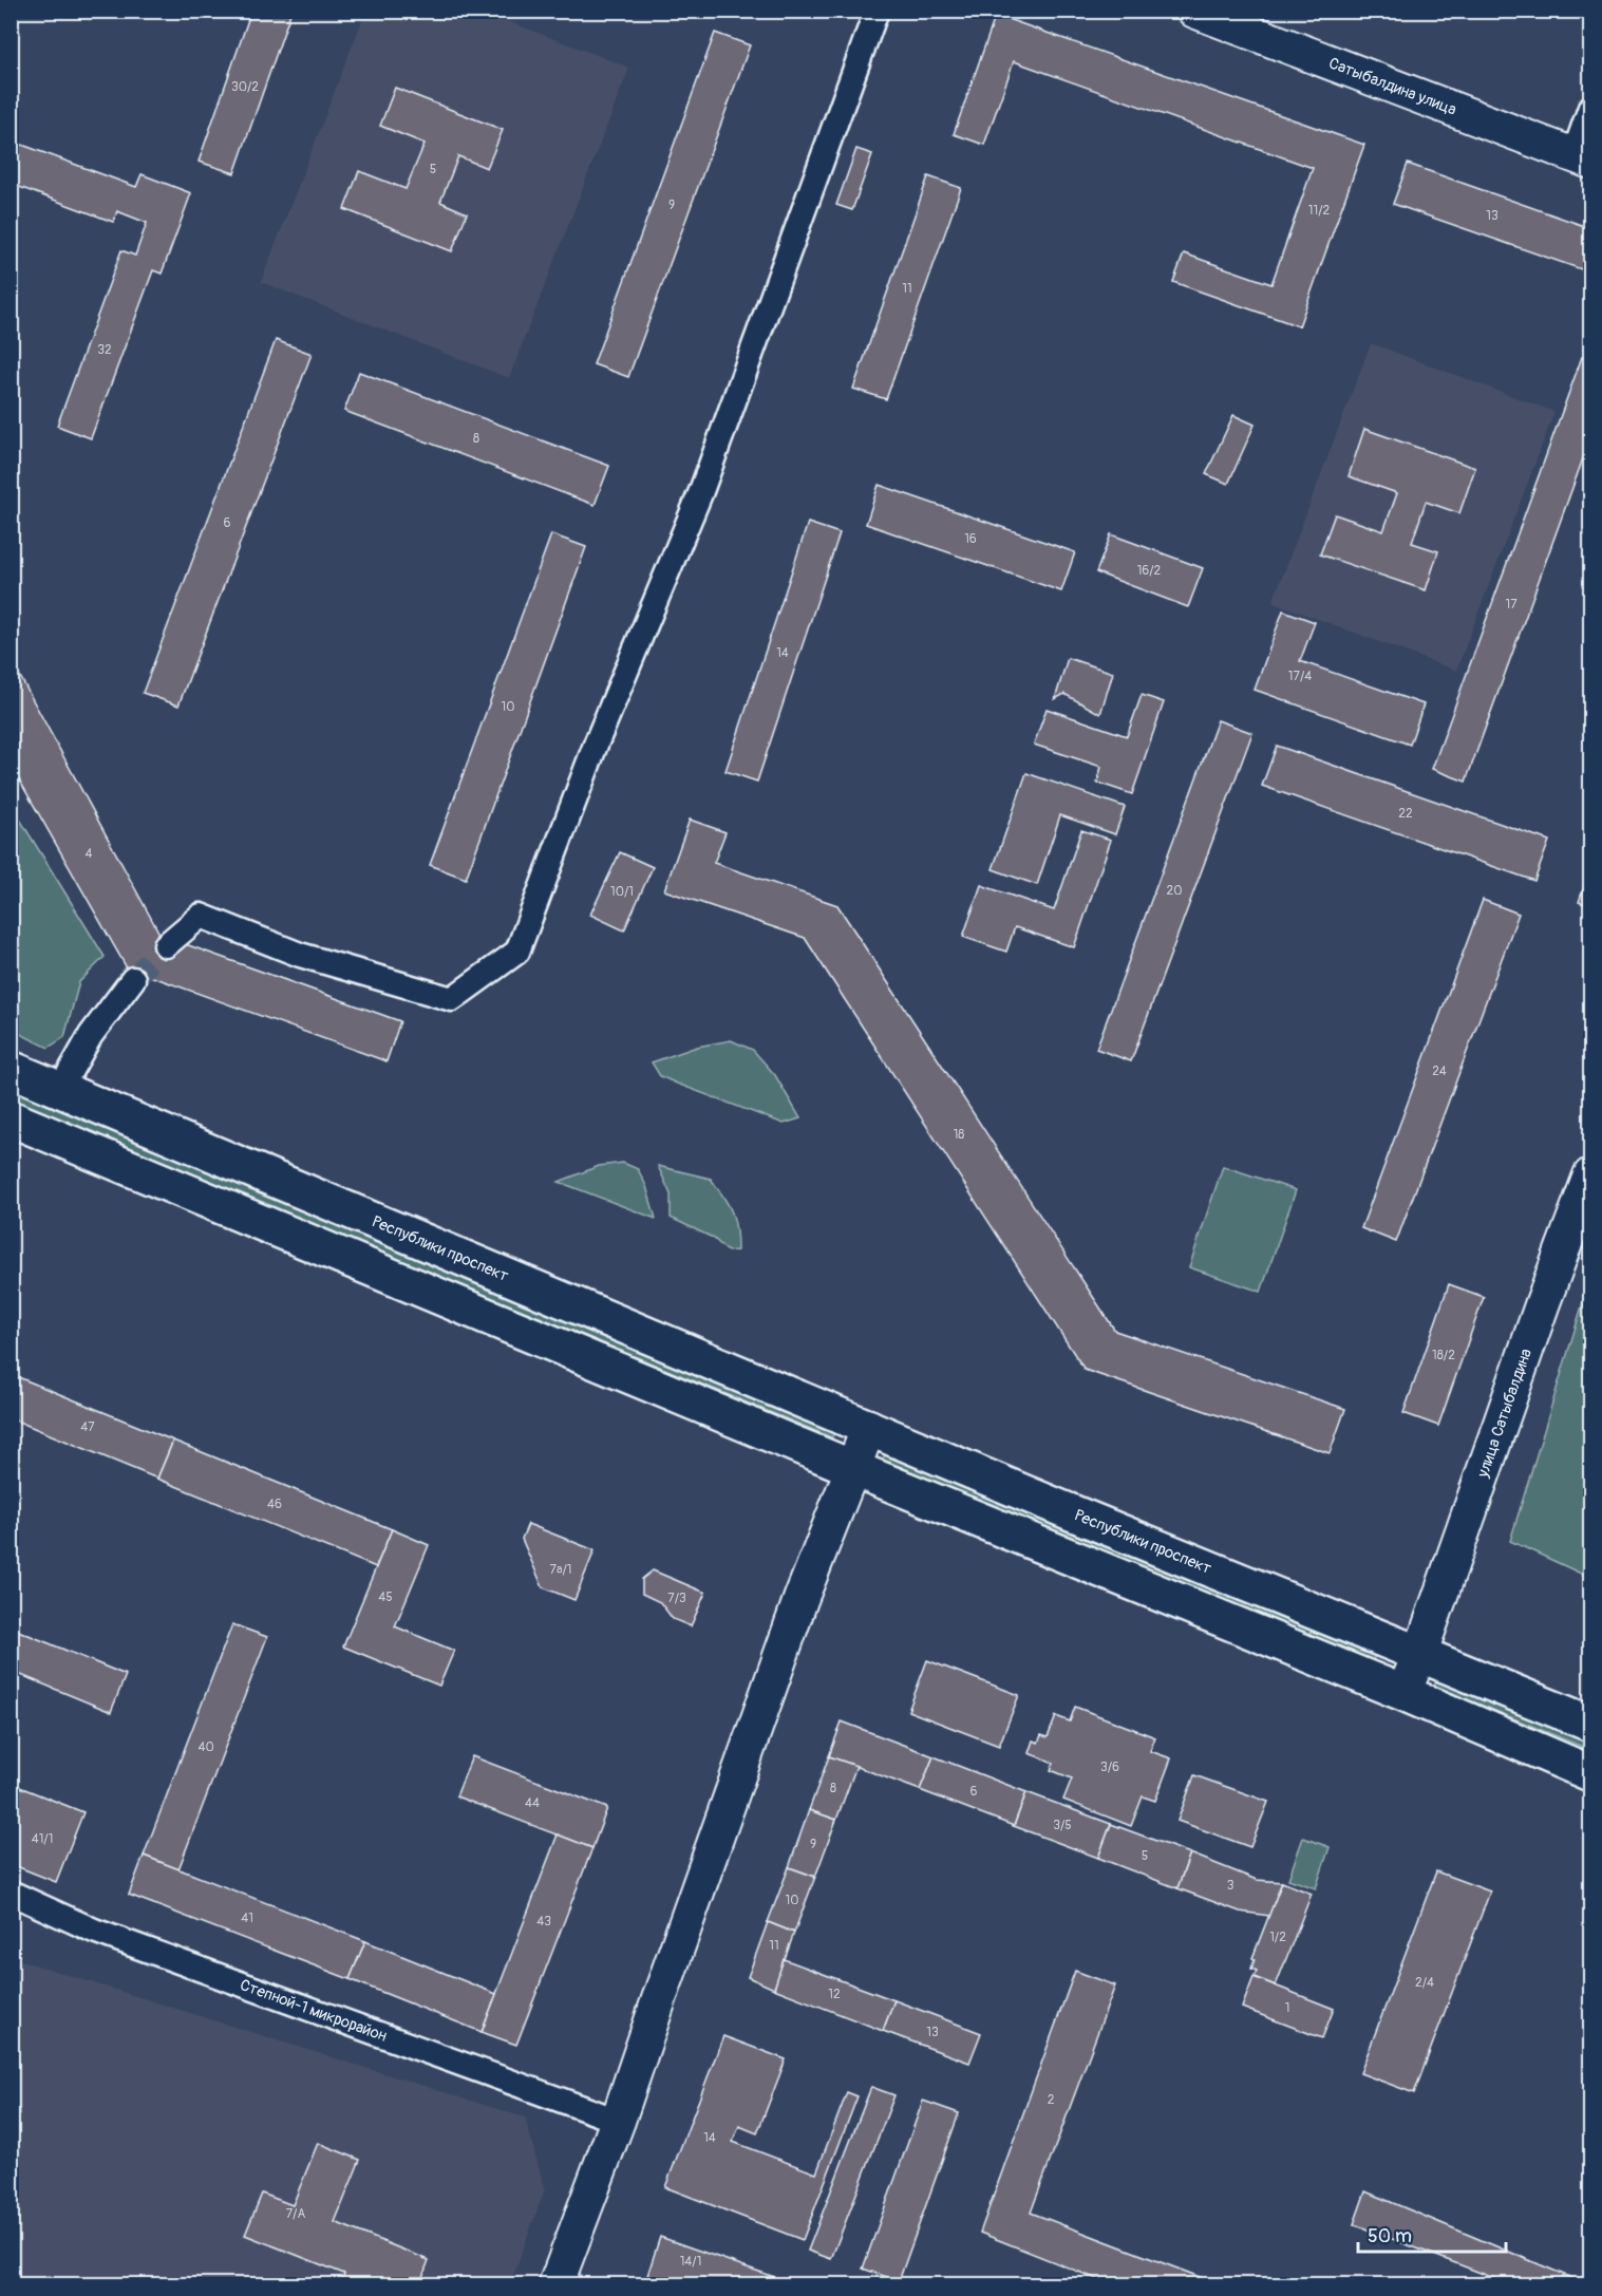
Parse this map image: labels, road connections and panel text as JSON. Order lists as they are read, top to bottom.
{
  "streets": {
    "highway": ["Республики проспект"],
    "street": ["Сатыбалдина улица", "улица Сатыбалдина", "Степной-1 микрорайон"]
  },
  "crossings": [
    ["Республики проспект", "улица Сатыбалдина"]
  ],
  "house_numbers": [
    "30/2",
    "5",
    "9",
    "11/2",
    "13",
    "11",
    "32",
    "8",
    "6",
    "16",
    "16/2",
    "17",
    "14",
    "17/4",
    "10",
    "22",
    "4",
    "20",
    "10/1",
    "24",
    "18",
    "18/2",
    "47",
    "46",
    "7а/1",
    "45",
    "7/3",
    "40",
    "3/6",
    "8",
    "6",
    "44",
    "3/5",
    "41/1",
    "9",
    "5",
    "3",
    "10",
    "41",
    "43",
    "1/2",
    "11",
    "2/4",
    "12",
    "1",
    "13",
    "2",
    "14",
    "7/A",
    "14/1"
  ],
  "scale_bar": "50 m"
}
